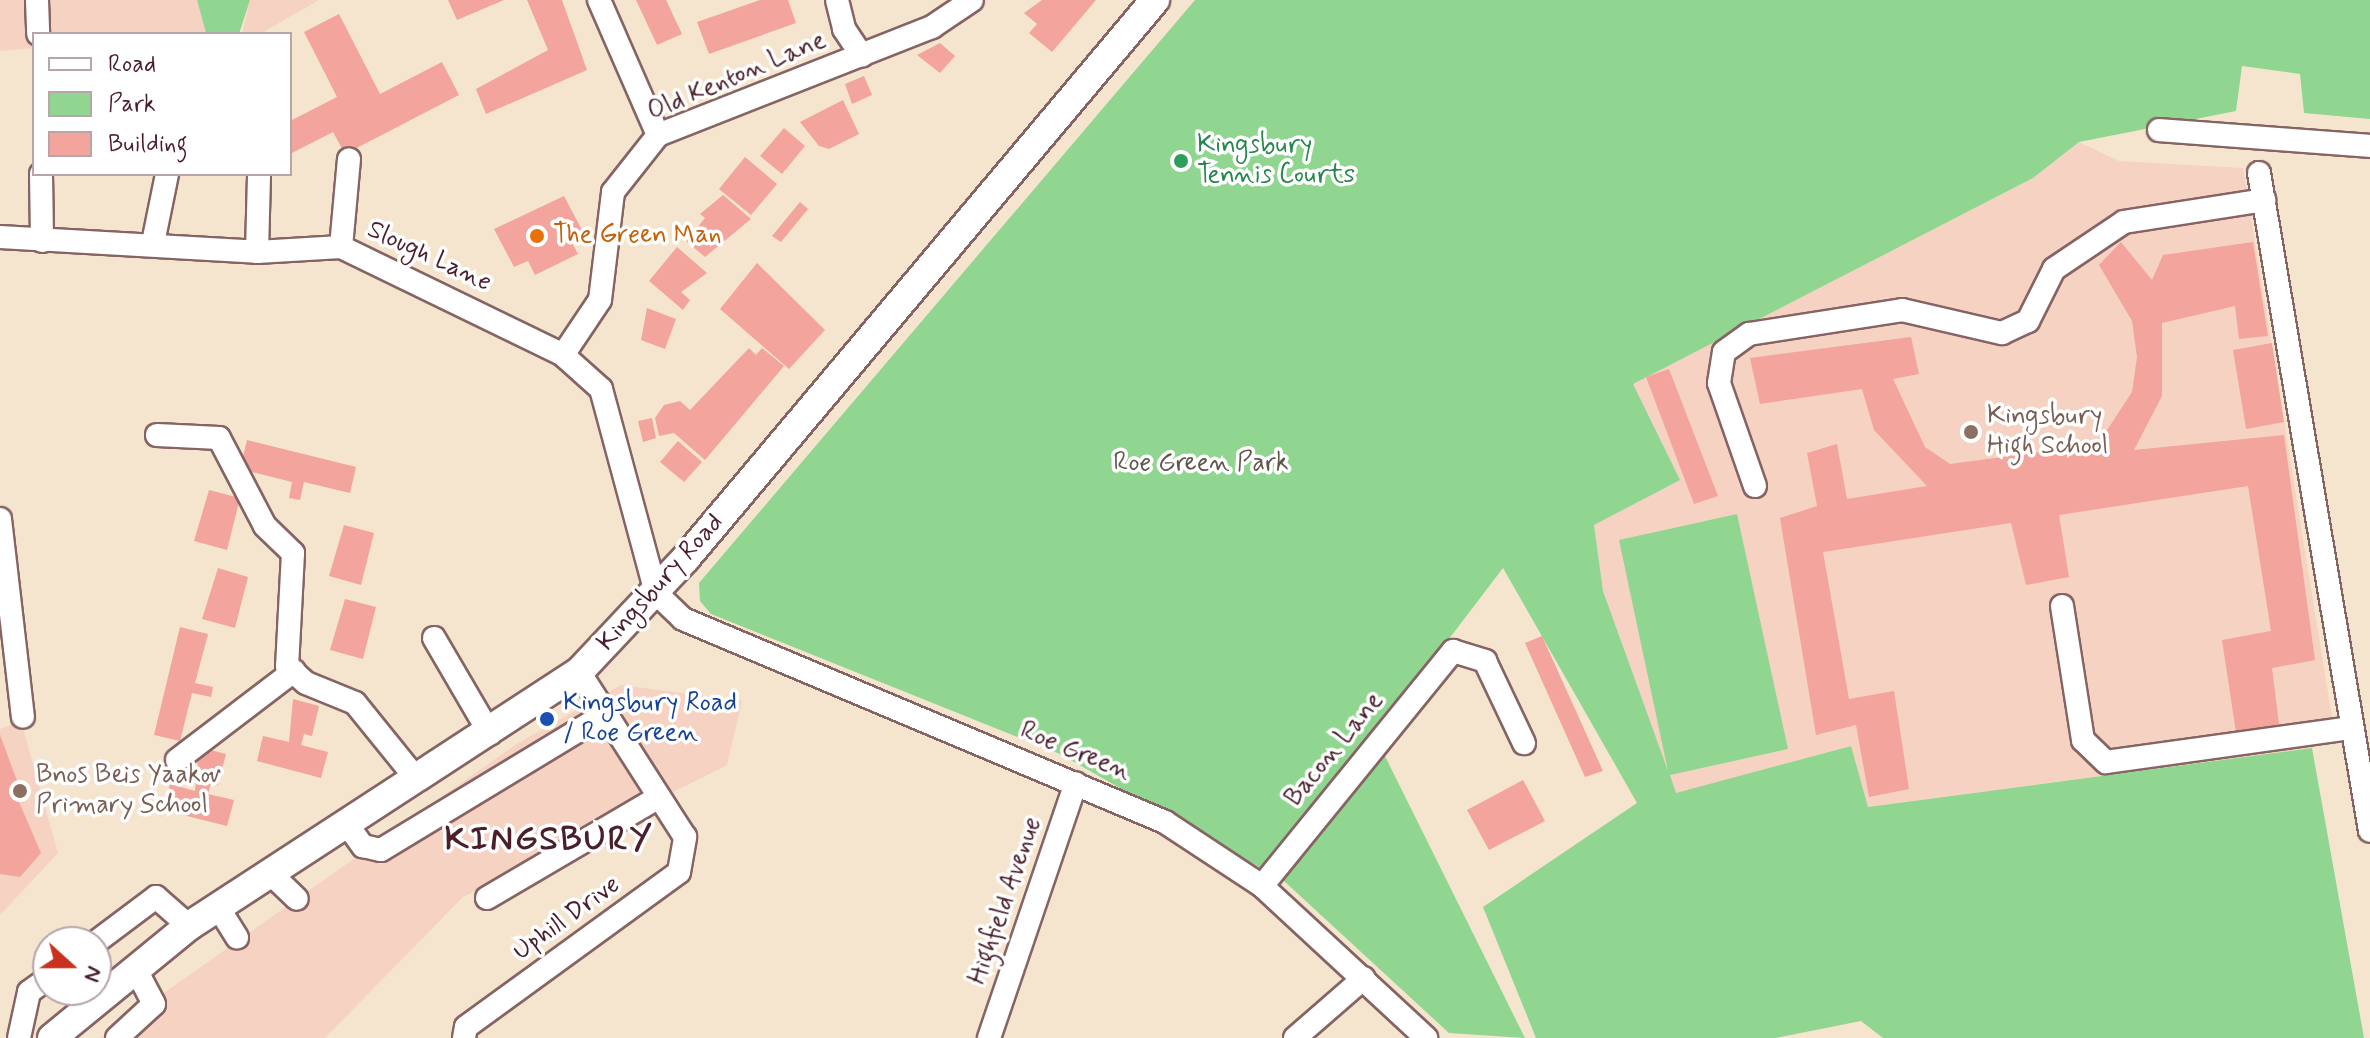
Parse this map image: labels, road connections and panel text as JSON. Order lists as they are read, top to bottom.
{
  "streets": {
    "main road": ["Kingsbury Road"],
    "street": [
      "Old Kenton Lane",
      "Slough Lane",
      "Bacon Lane",
      "Roe Green",
      "Highfield Avenue",
      "Uphill Drive"
    ]
  },
  "crossings": [
    ["Old Kenton Lane", "Slough Lane"],
    ["Slough Lane", "Kingsbury Road"],
    ["Slough Lane", "Roe Green"],
    ["Kingsbury Road", "Roe Green"],
    ["Kingsbury Road", "Uphill Drive"],
    ["Bacon Lane", "Roe Green"],
    ["Roe Green", "Highfield Avenue"]
  ],
  "districts": ["KINGSBURY"],
  "parks": ["Roe Green Park"],
  "places": [
    "Kingsbury Tennis Courts",
    "The Green Man",
    "Kingsbury High School",
    "Kingsbury Road / Roe Green",
    "Bnos Beis Yaakov Primary School"
  ],
  "legend": ["Road", "Park", "Building"],
  "north": "right"
}
